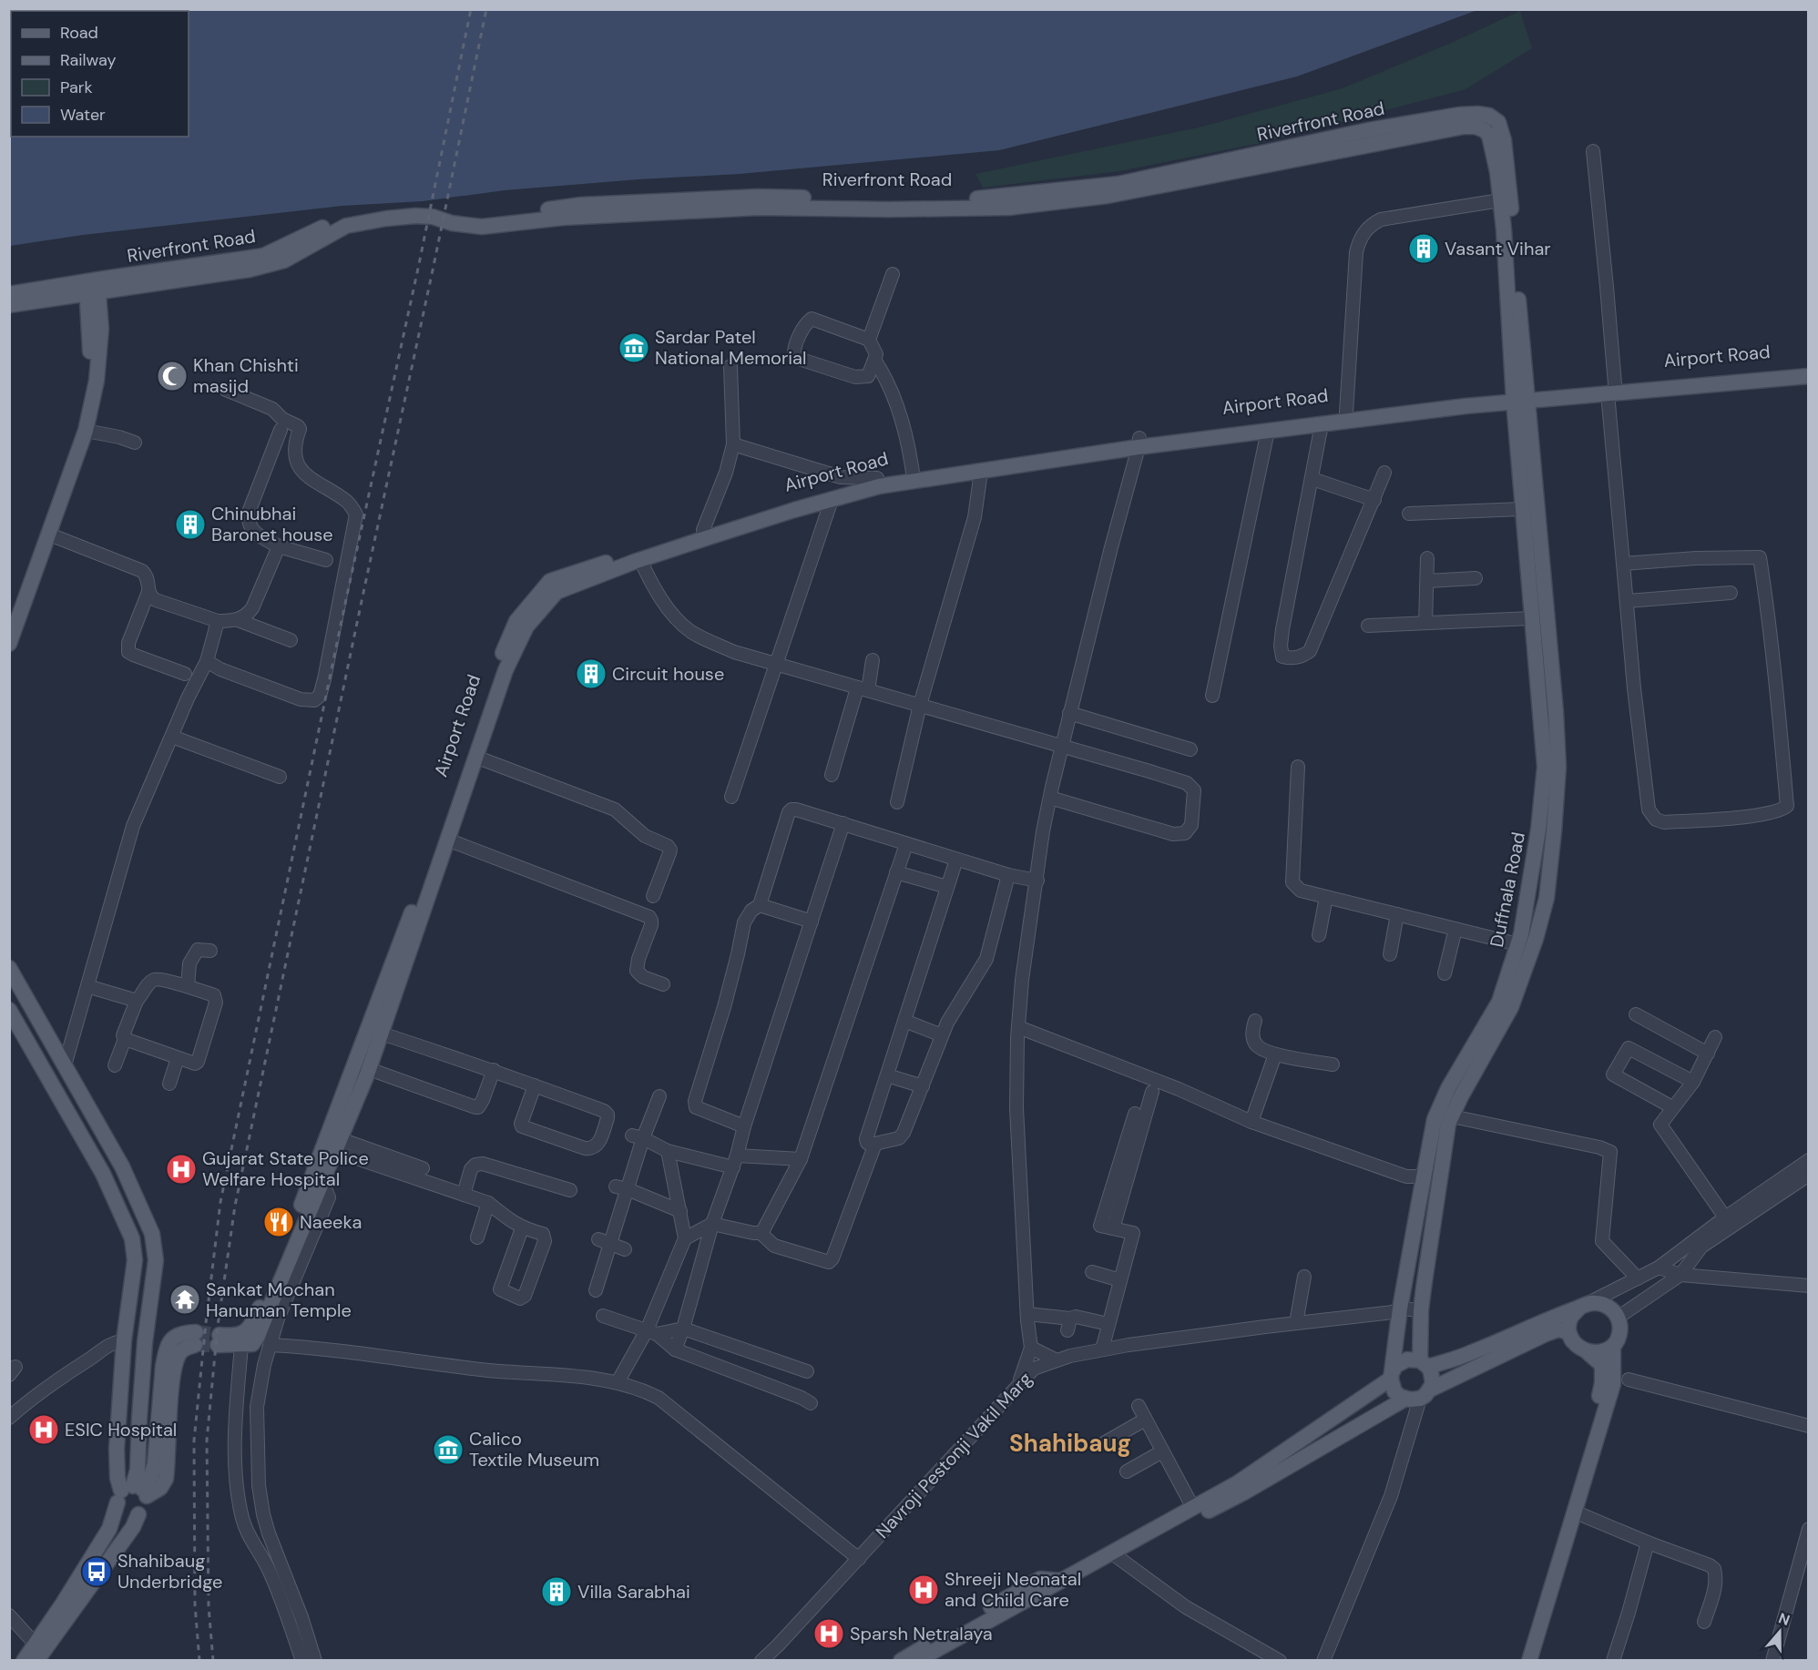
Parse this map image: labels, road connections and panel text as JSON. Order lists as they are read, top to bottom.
{
  "streets": {
    "main road": ["Riverfront Road", "Airport Road", "Duffnala Road"],
    "street": ["Navroji Pestonji Vakil Marg"]
  },
  "crossings": [
    ["Riverfront Road", "Airport Road"],
    ["Riverfront Road", "Duffnala Road"],
    ["Airport Road", "Duffnala Road"],
    ["Duffnala Road", "Navroji Pestonji Vakil Marg"]
  ],
  "districts": ["Shahibaug"],
  "places": {
    "building": [
      "Vasant Vihar",
      "Chinubhai Baronet house",
      "Circuit house",
      "Villa Sarabhai"
    ],
    "museum": ["Sardar Patel National Memorial", "Calico Textile Museum"],
    "mosque": ["Khan Chishti masijd"],
    "hospital": [
      "Gujarat State Police Welfare Hospital",
      "ESIC Hospital",
      "Shreeji Neonatal and Child Care",
      "Sparsh Netralaya"
    ],
    "restaurant": ["Naeeka"],
    "temple": ["Sankat Mochan Hanuman Temple"],
    "bus stop": ["Shahibaug Underbridge"]
  },
  "legend": [
    "Road",
    "Railway",
    "Park",
    "Water"
  ],
  "north": "top"
}
